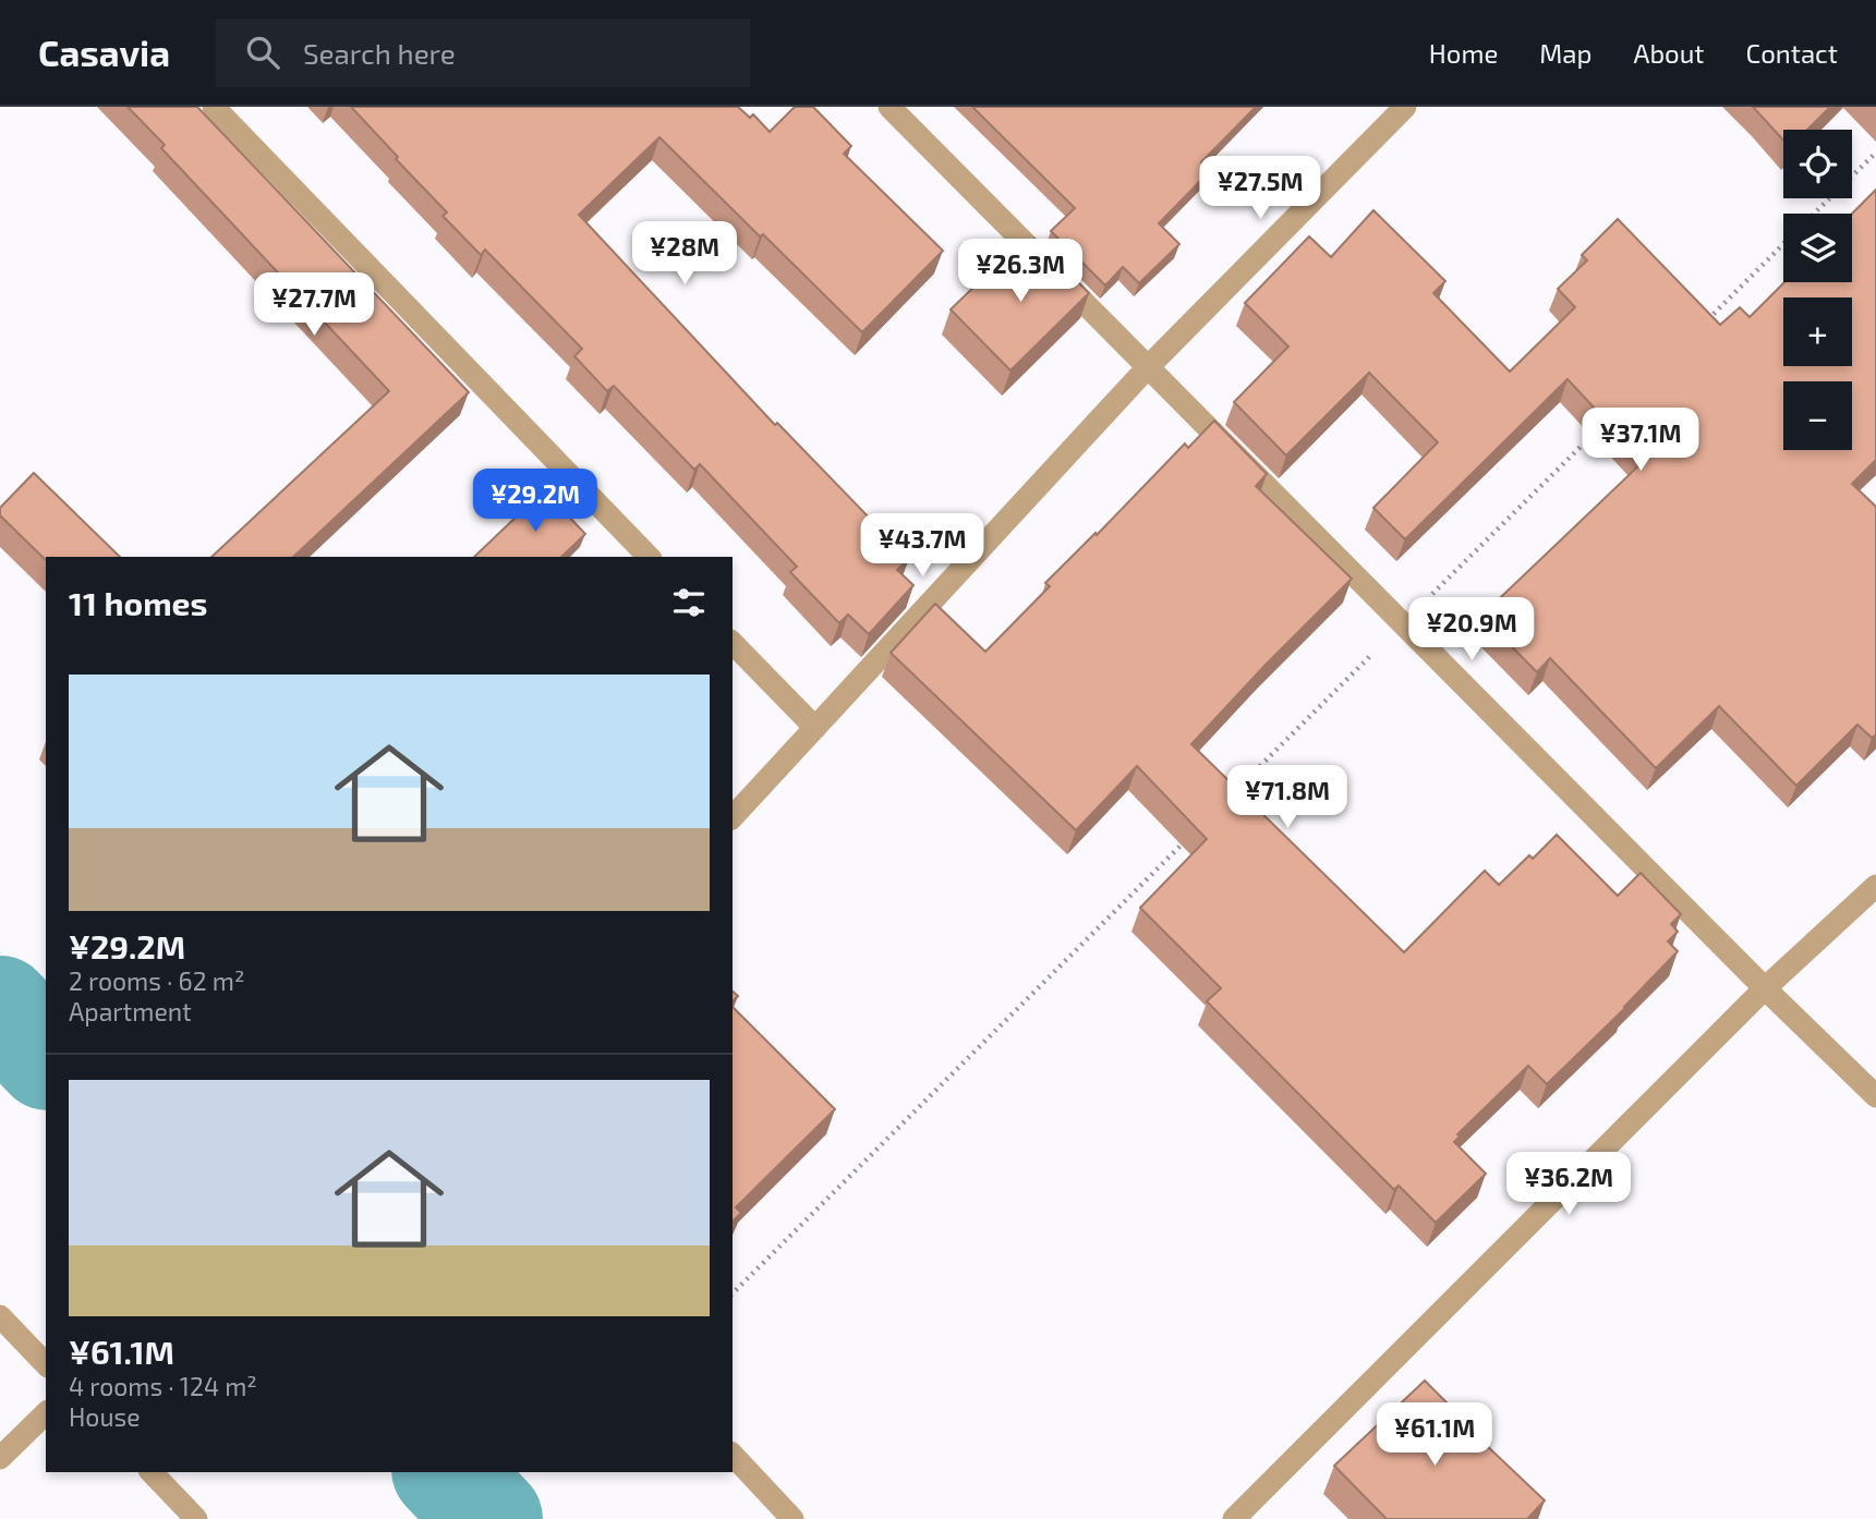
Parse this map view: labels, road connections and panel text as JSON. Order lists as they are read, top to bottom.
{
  "page": {
    "header": "Casavia",
    "search": "Search here",
    "nav": [
      "Home",
      "Map",
      "About",
      "Contact"
    ],
    "map_buttons": ["+", "−"],
    "price": [
      "¥27.5M",
      "¥28M",
      "¥26.3M",
      "¥27.7M",
      "¥37.1M",
      "¥29.2M",
      "¥43.7M",
      "¥20.9M",
      "¥71.8M",
      "¥36.2M",
      "¥61.1M"
    ],
    "heading": "11 homes",
    "list": [
      {
        "name": "¥29.2M",
        "note": "2 rooms · 62 m² · Apartment"
      },
      {
        "name": "¥61.1M",
        "note": "4 rooms · 124 m² · House"
      }
    ]
  }
}
